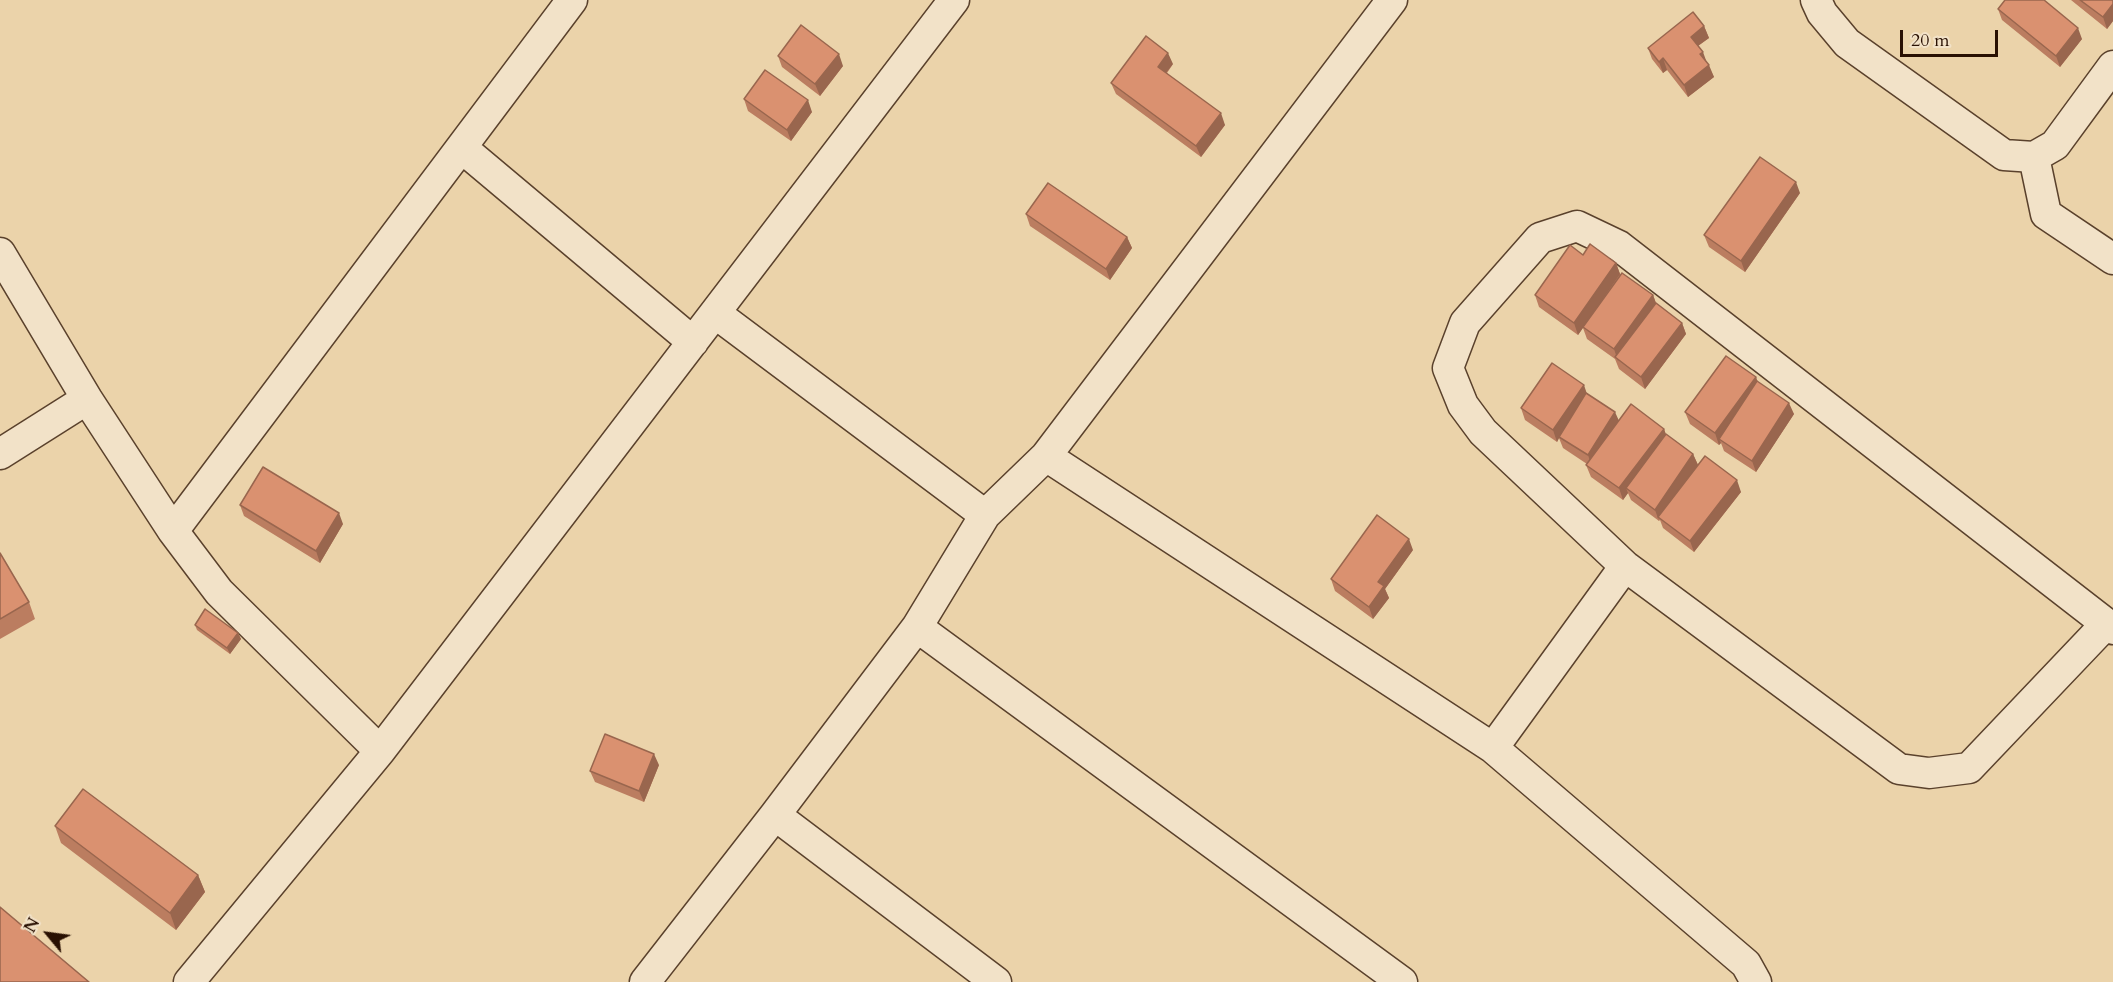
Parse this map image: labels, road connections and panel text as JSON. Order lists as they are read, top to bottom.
{
  "scale_bar": "20 m",
  "north": "top left"
}
